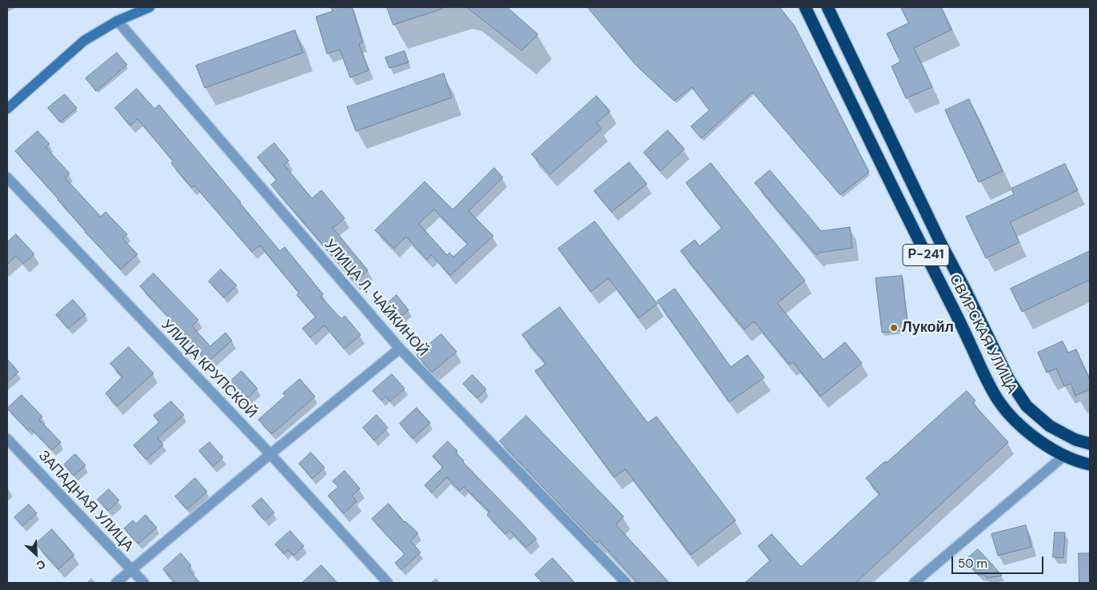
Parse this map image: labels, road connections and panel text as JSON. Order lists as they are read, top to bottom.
{
  "streets": {
    "highway": ["Р-241", "СВИРСКАЯ УЛИЦА"],
    "street": ["УЛИЦА Л. ЧАЙКИНОЙ", "УЛИЦА КРУПСКОЙ", "ЗАПАДНАЯ УЛИЦА"]
  },
  "places": ["Лукойл"],
  "scale_bar": "50 m",
  "north": "bottom right"
}
